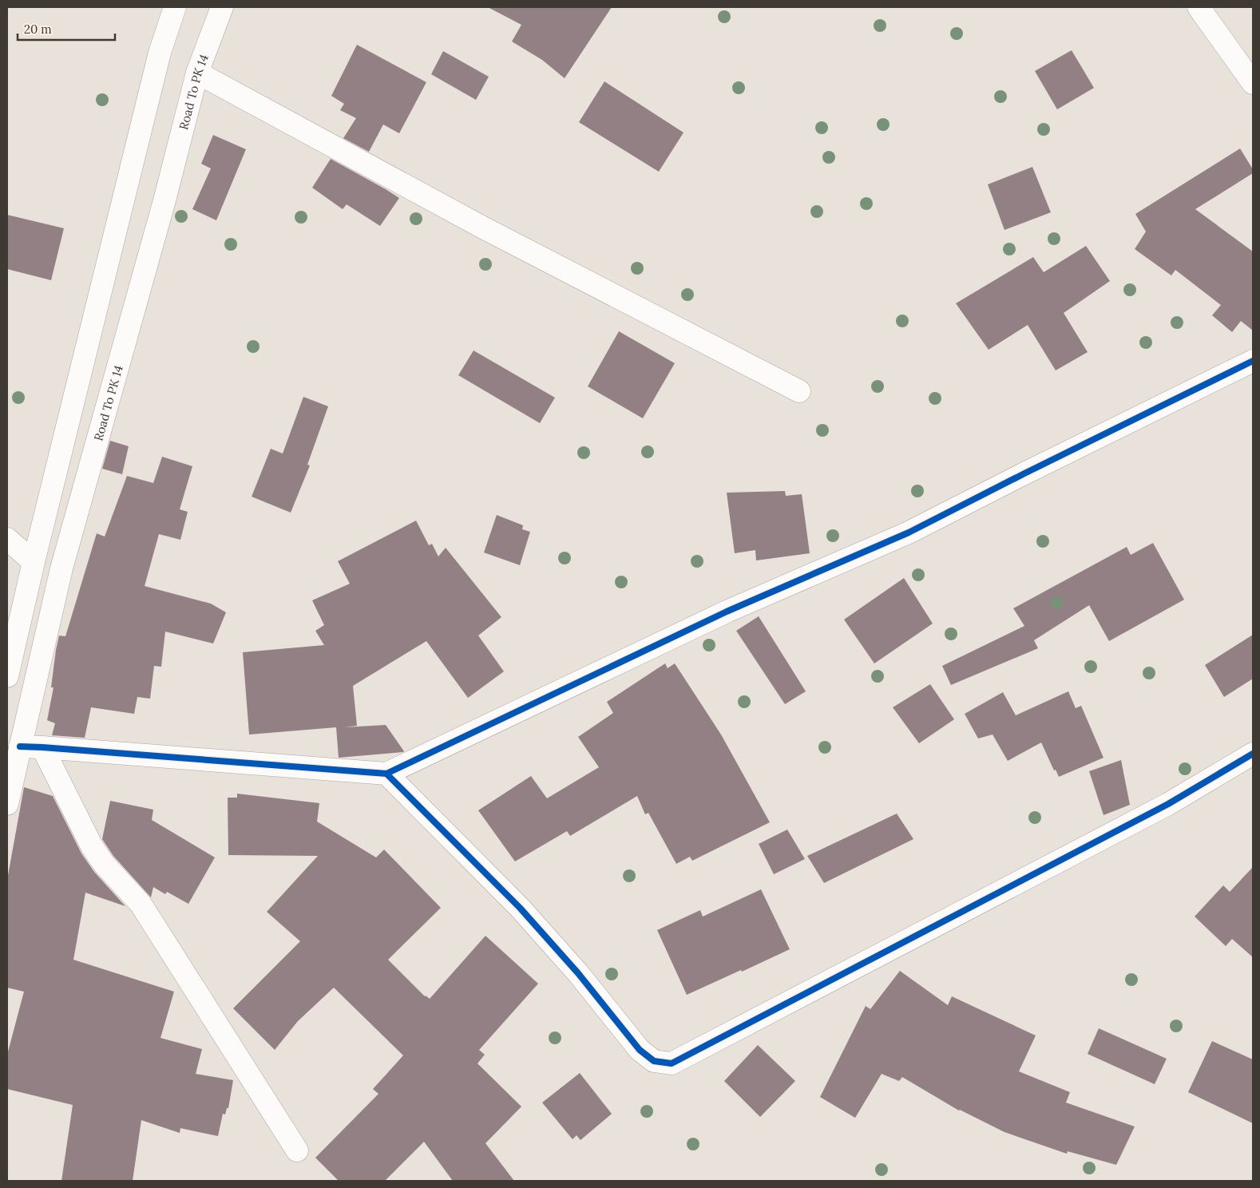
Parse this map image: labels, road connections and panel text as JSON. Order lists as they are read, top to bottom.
{
  "streets": {
    "street": ["Road To PK 14"]
  },
  "scale_bar": "20 m"
}
